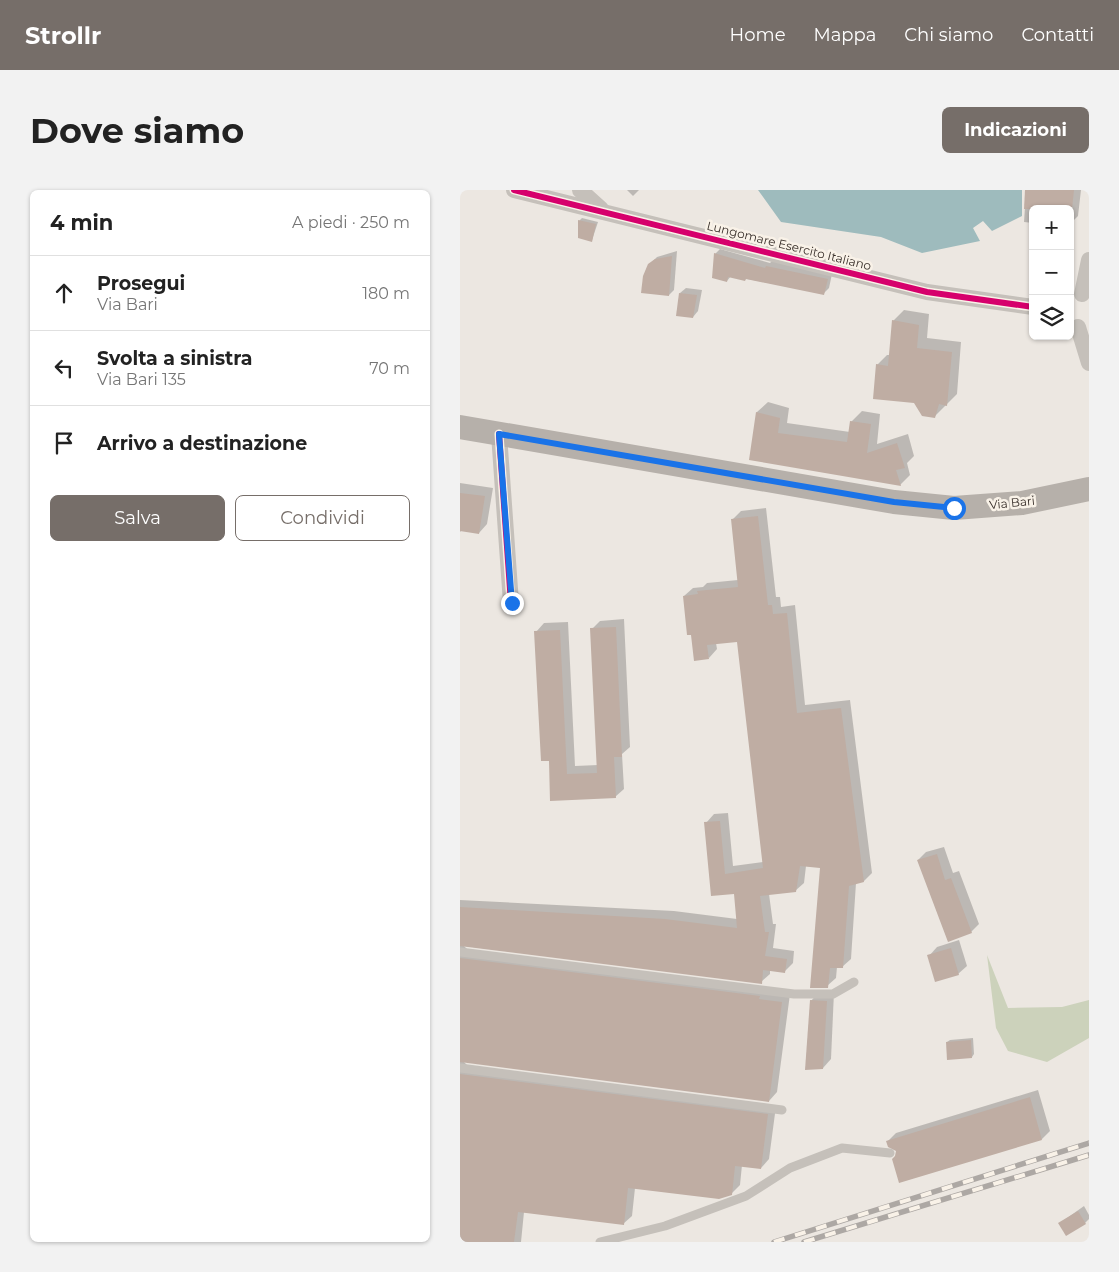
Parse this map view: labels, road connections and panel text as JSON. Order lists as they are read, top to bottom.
{
  "streets": {
    "main road": ["Via Bari"],
    "street": ["Lungomare Esercito Italiano"]
  },
  "page": {
    "header": "Strollr",
    "nav": [
      "Home",
      "Mappa",
      "Chi siamo",
      "Contatti"
    ],
    "buttons": [
      "Indicazioni",
      ["Salva", "Condividi"]
    ],
    "title": "Dove siamo",
    "heading": ["4 min", "A piedi · 250 m"],
    "map_buttons": ["+", "−"],
    "list": [
      ["Prosegui", "Via Bari", "180 m"],
      ["Svolta a sinistra", "Via Bari 135", "70 m"],
      "Arrivo a destinazione"
    ]
  }
}
